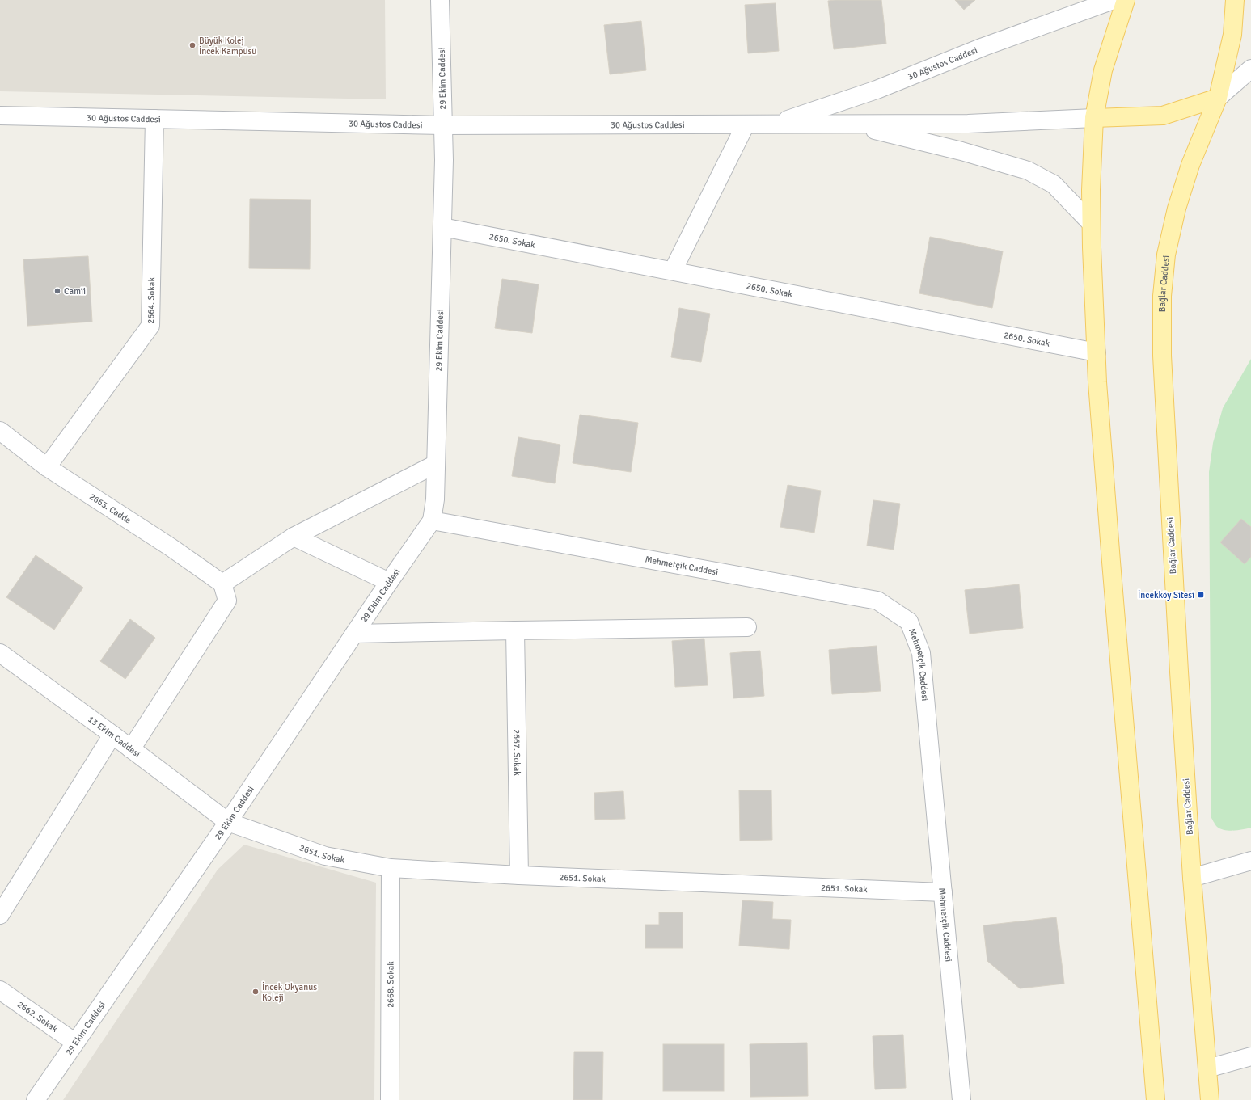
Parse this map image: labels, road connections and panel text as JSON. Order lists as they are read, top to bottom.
{
  "streets": {
    "main road": ["Bağlar Caddesi"],
    "street": [
      "30 Ağustos Caddesi",
      "29 Ekim Caddesi",
      "2650. Sokak",
      "2664. Sokak",
      "2663. Cadde",
      "Mehmetçik Caddesi",
      "13 Ekim Caddesi",
      "2667. Sokak",
      "2651. Sokak",
      "2668. Sokak",
      "2662. Sokak"
    ]
  },
  "crossings": [
    ["30 Ağustos Caddesi", "29 Ekim Caddesi"],
    ["30 Ağustos Caddesi", "2664. Sokak"],
    ["29 Ekim Caddesi", "2650. Sokak"],
    ["29 Ekim Caddesi", "Mehmetçik Caddesi"],
    ["29 Ekim Caddesi", "13 Ekim Caddesi"],
    ["29 Ekim Caddesi", "2651. Sokak"],
    ["29 Ekim Caddesi", "2662. Sokak"],
    ["2664. Sokak", "2663. Cadde"],
    ["Mehmetçik Caddesi", "2651. Sokak"],
    ["13 Ekim Caddesi", "2651. Sokak"],
    ["2667. Sokak", "2651. Sokak"],
    ["2651. Sokak", "2668. Sokak"]
  ],
  "places": {
    "other": ["Büyük Kolej İncek Kampüsü", "Camii", "İncek Okyanus Koleji"],
    "transit": ["İncekköy Sitesi"]
  }
}
